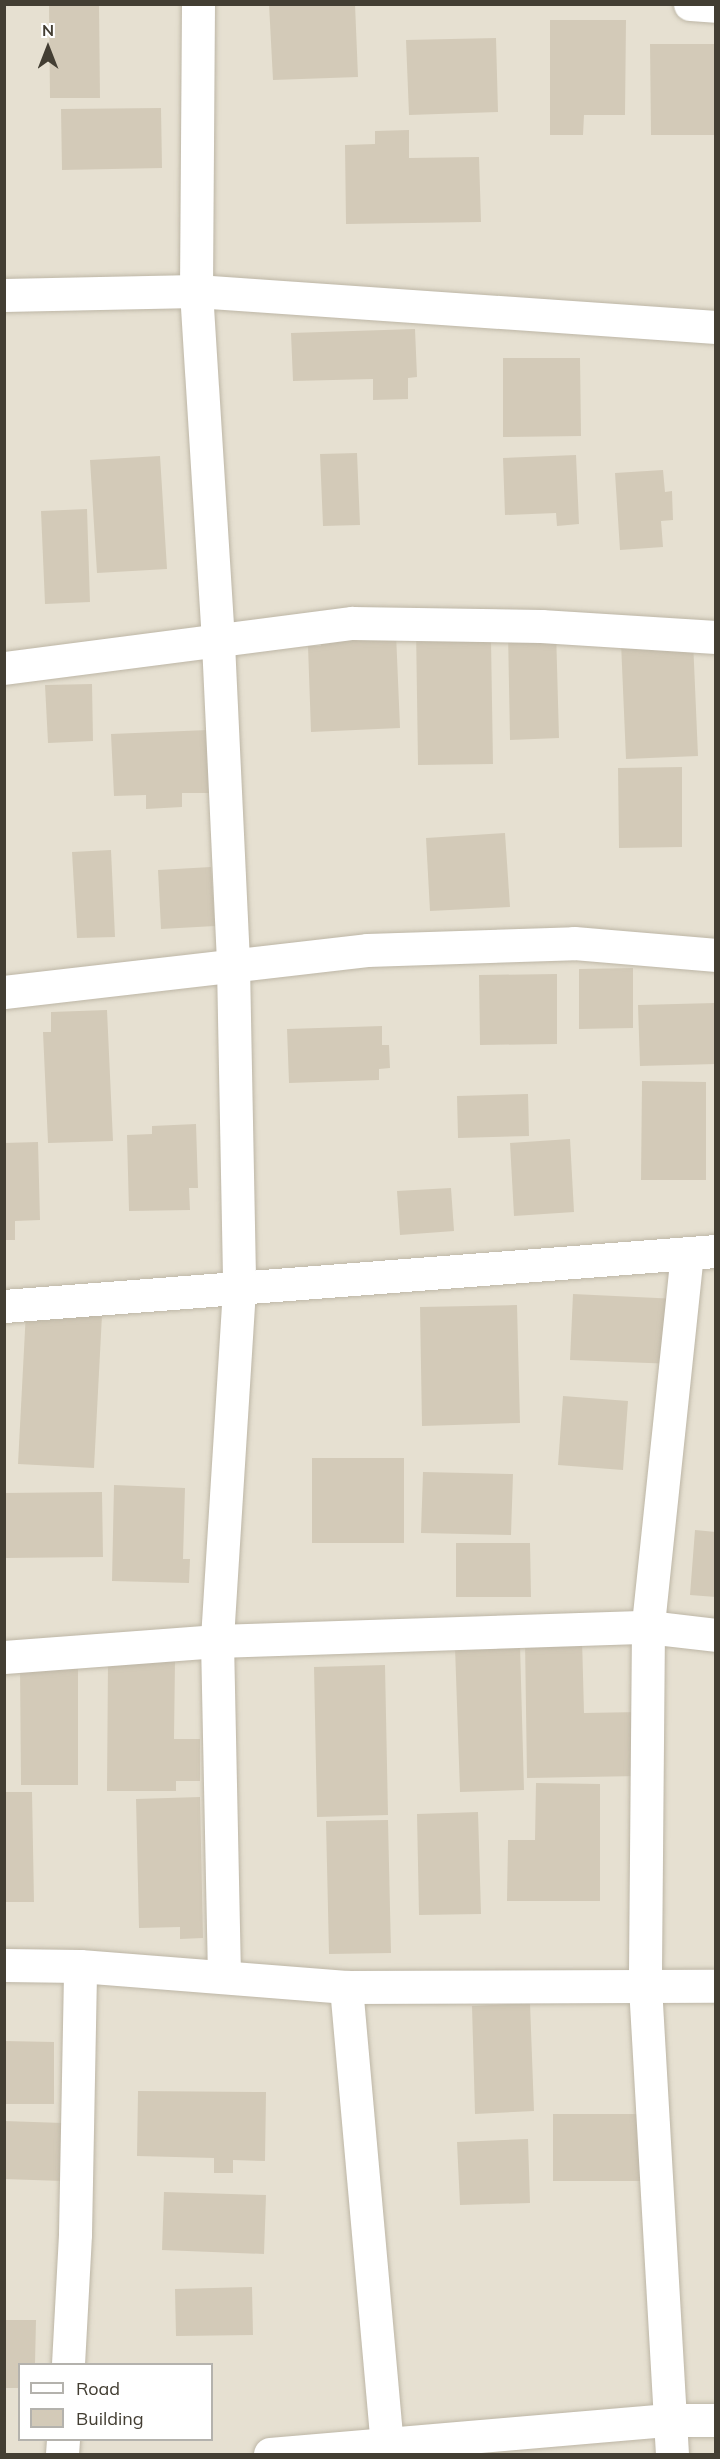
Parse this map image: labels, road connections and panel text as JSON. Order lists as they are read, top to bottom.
{
  "legend": ["Road", "Building"],
  "north": "top"
}
